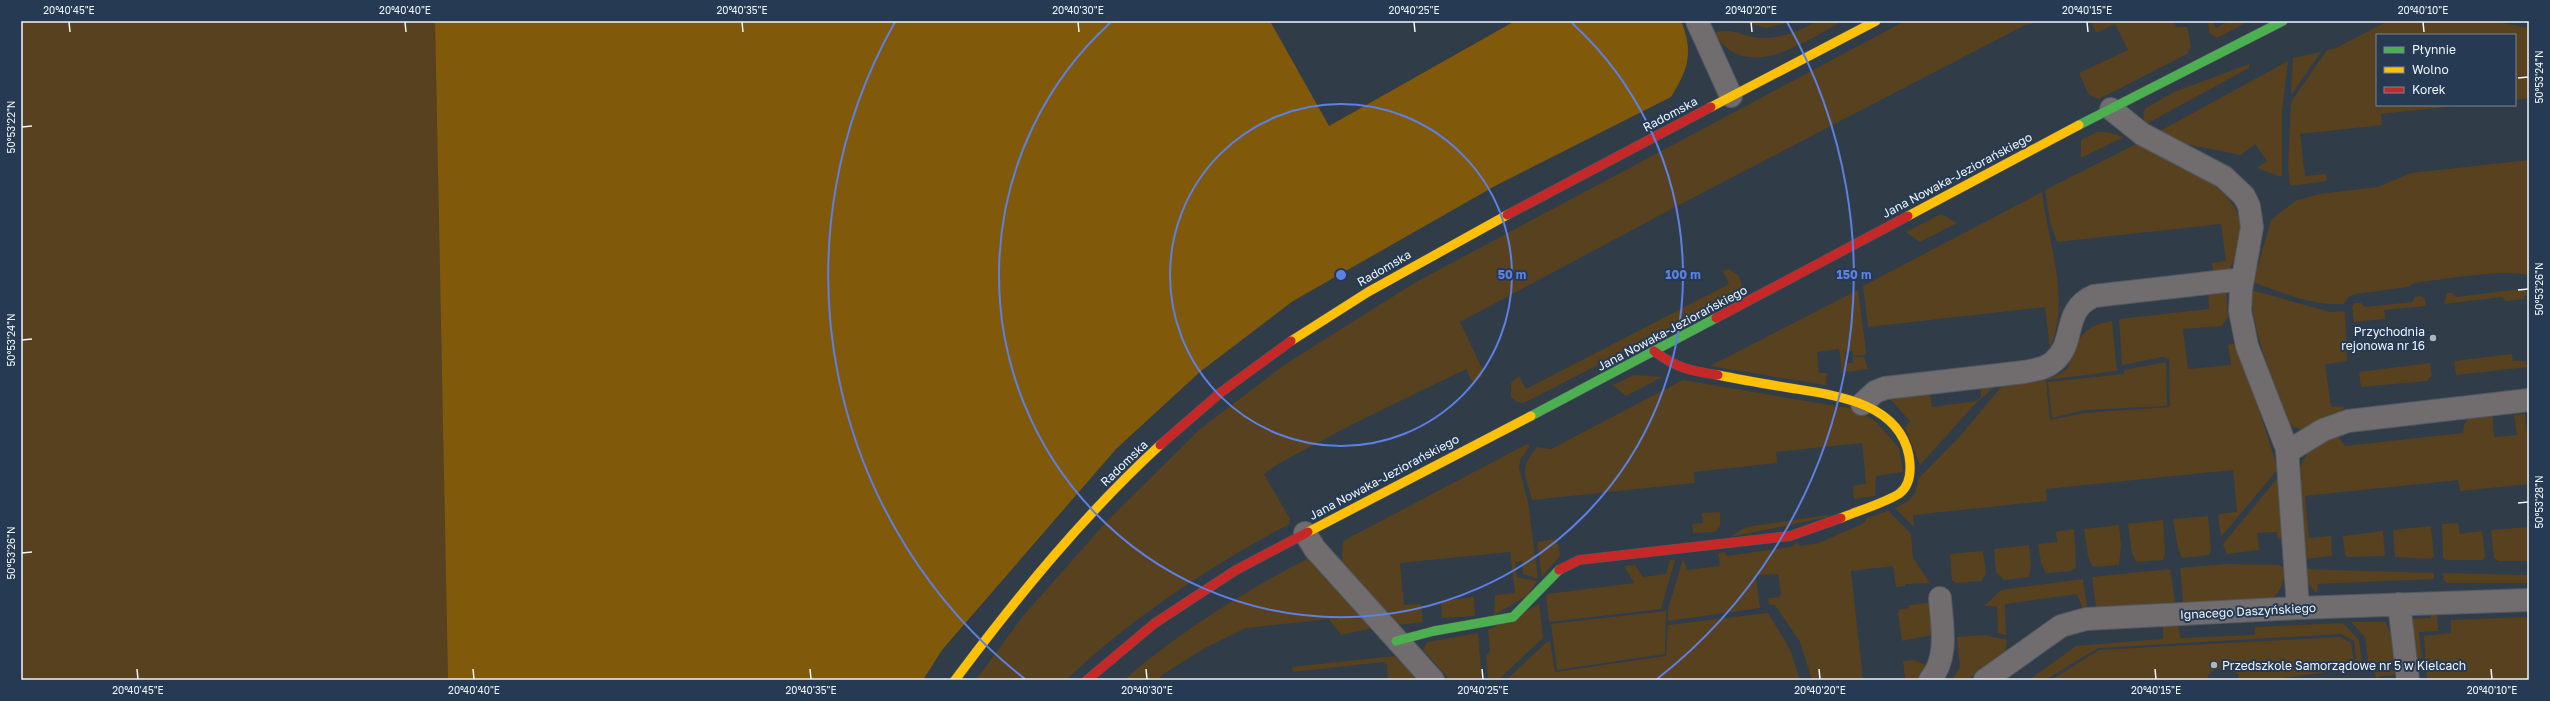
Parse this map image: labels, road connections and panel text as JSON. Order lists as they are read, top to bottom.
{
  "streets": {
    "street": ["Radomska", "Jana Nowaka-Jeziorańskiego", "Ignacego Daszyńskiego"]
  },
  "places": ["Przychodnia rejonowa nr 16", "Przedszkole Samorządowe nr 5 w Kielcach"],
  "legend": ["Płynnie", "Wolno", "Korek"],
  "coordinates": [
    "20°40'45\"E",
    "20°40'40\"E",
    "20°40'35\"E",
    "20°40'30\"E",
    "20°40'25\"E",
    "20°40'20\"E",
    "20°40'15\"E",
    "20°40'10\"E",
    "50°53'24\"N",
    "50°53'22\"N",
    "50°53'26\"N",
    "50°53'28\"N"
  ],
  "rings": ["50 m", "100 m", "150 m"]
}
